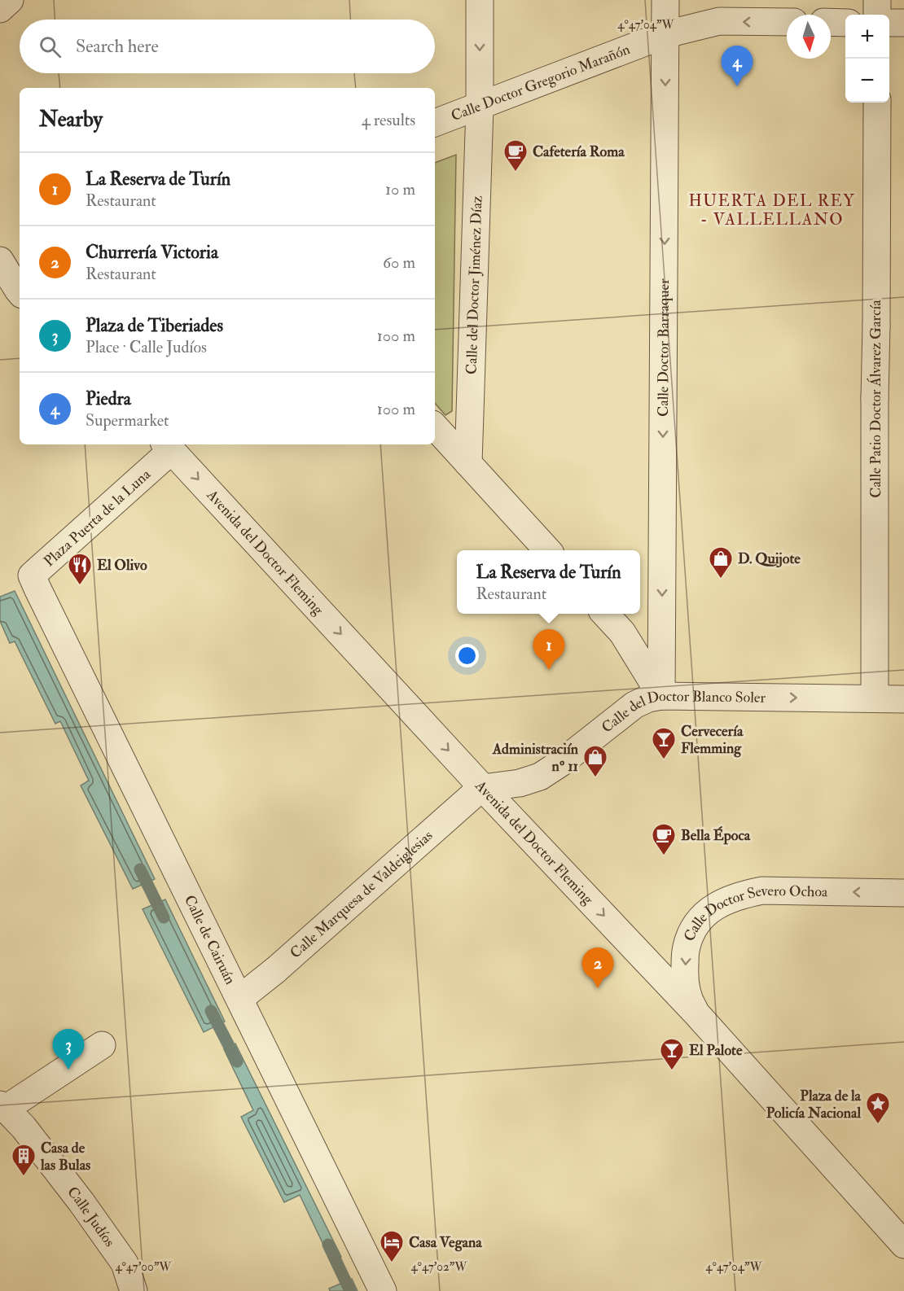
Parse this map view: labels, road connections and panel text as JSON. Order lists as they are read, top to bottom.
{
  "streets": {
    "street": [
      "Calle Doctor Gregorio Marañón",
      "Calle del Doctor Jiménez Díaz",
      "Calle Doctor Barraquer",
      "Calle Patio Doctor Álvarez García",
      "Plaza Puerta de la Luna",
      "Avenida del Doctor Fleming",
      "Calle del Doctor Blanco Soler",
      "Calle Marquesa de Valdeiglesias",
      "Calle Doctor Severo Ochoa",
      "Calle de Cairuán",
      "Calle Judíos"
    ]
  },
  "crossings": [
    ["Calle Doctor Gregorio Marañón", "Calle del Doctor Jiménez Díaz"],
    ["Calle Doctor Gregorio Marañón", "Calle Doctor Barraquer"],
    ["Calle Doctor Barraquer", "Calle del Doctor Blanco Soler"],
    ["Calle Patio Doctor Álvarez García", "Calle del Doctor Blanco Soler"],
    ["Plaza Puerta de la Luna", "Avenida del Doctor Fleming"],
    ["Plaza Puerta de la Luna", "Calle de Cairuán"],
    ["Avenida del Doctor Fleming", "Calle del Doctor Blanco Soler"],
    ["Avenida del Doctor Fleming", "Calle Marquesa de Valdeiglesias"],
    ["Avenida del Doctor Fleming", "Calle Doctor Severo Ochoa"],
    ["Calle del Doctor Blanco Soler", "Calle Marquesa de Valdeiglesias"],
    ["Calle Marquesa de Valdeiglesias", "Calle de Cairuán"]
  ],
  "one_way": ["Calle Doctor Barraquer", "Calle del Doctor Blanco Soler"],
  "districts": ["HUERTA DEL REY - VALLELLANO"],
  "places": {
    "cafe": ["Cafetería Roma", "Bella Época"],
    "shop": ["D. Quijote", "Administraciín nº 11"],
    "restaurant": ["El Olivo"],
    "bar": ["Cervecería Flemming", "El Palote"],
    "place": ["Plaza de la Policía Nacional"],
    "building": ["Casa de las Bulas"],
    "hotel": ["Casa Vegana"]
  },
  "north": "bottom",
  "page": {
    "map_buttons": ["+", "−"],
    "search": "Search here",
    "pins": [
      "4",
      "1",
      "2",
      "3"
    ],
    "heading": ["Nearby", "4 results"],
    "list": [
      {
        "mark": "1",
        "name": "La Reserva de Turín",
        "note": "Restaurant",
        "value": "10 m"
      },
      {
        "mark": "2",
        "name": "Churrería Victoria",
        "note": "Restaurant",
        "value": "60 m"
      },
      {
        "mark": "3",
        "name": "Plaza de Tiberiades",
        "note": "Place · Calle Judíos",
        "value": "100 m"
      },
      {
        "mark": "4",
        "name": "Piedra",
        "note": "Supermarket",
        "value": "100 m"
      }
    ],
    "popup": ["La Reserva de Turín", "Restaurant"]
  },
  "coordinates": ["4°47'04\"W", "4°47'00\"W", "4°47'02\"W"]
}
